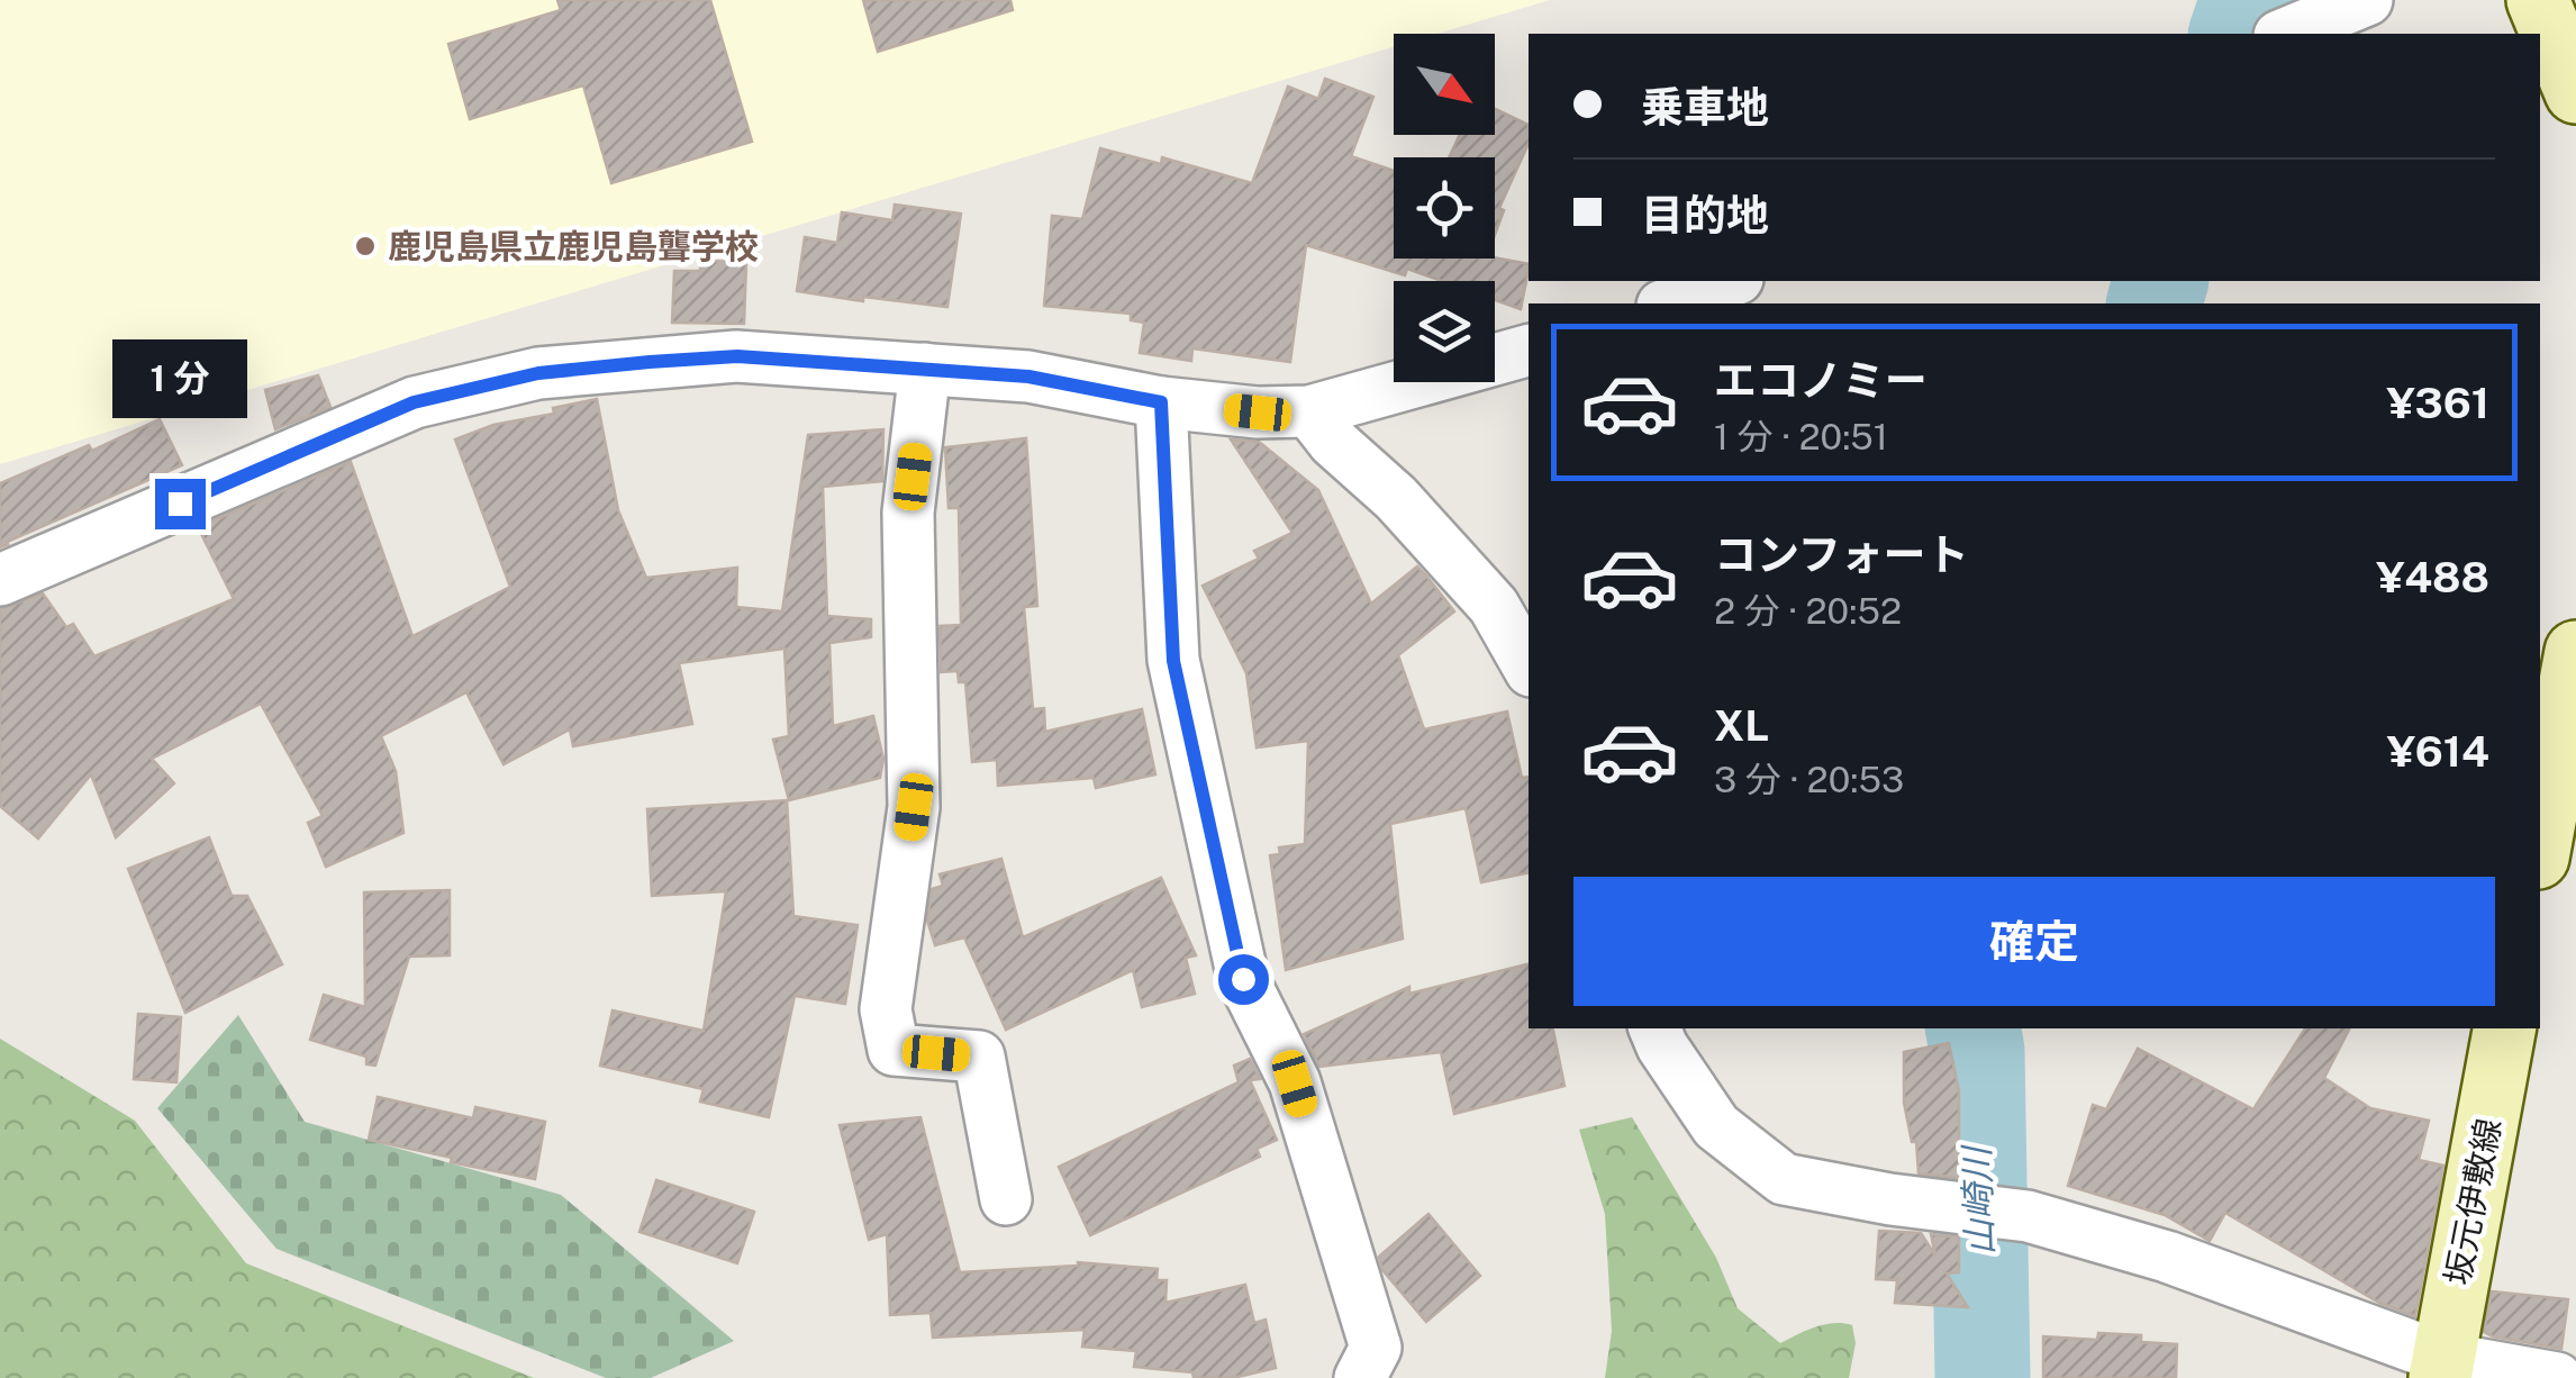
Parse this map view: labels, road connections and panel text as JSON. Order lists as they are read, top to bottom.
{
  "streets": {
    "main road": ["坂元伊敷線"]
  },
  "water": ["山崎川"],
  "places": ["鹿児島県立鹿児島聾学校"],
  "north": "bottom right",
  "page": {
    "banner": ["乗車地", "目的地"],
    "list": [
      {
        "name": "エコノミー",
        "note": "1 分 · 20:51",
        "value": "¥361"
      },
      {
        "name": "コンフォート",
        "note": "2 分 · 20:52",
        "value": "¥488"
      },
      {
        "name": "XL",
        "note": "3 分 · 20:53",
        "value": "¥614"
      }
    ],
    "bubble": "1 分",
    "buttons": "確定"
  }
}
